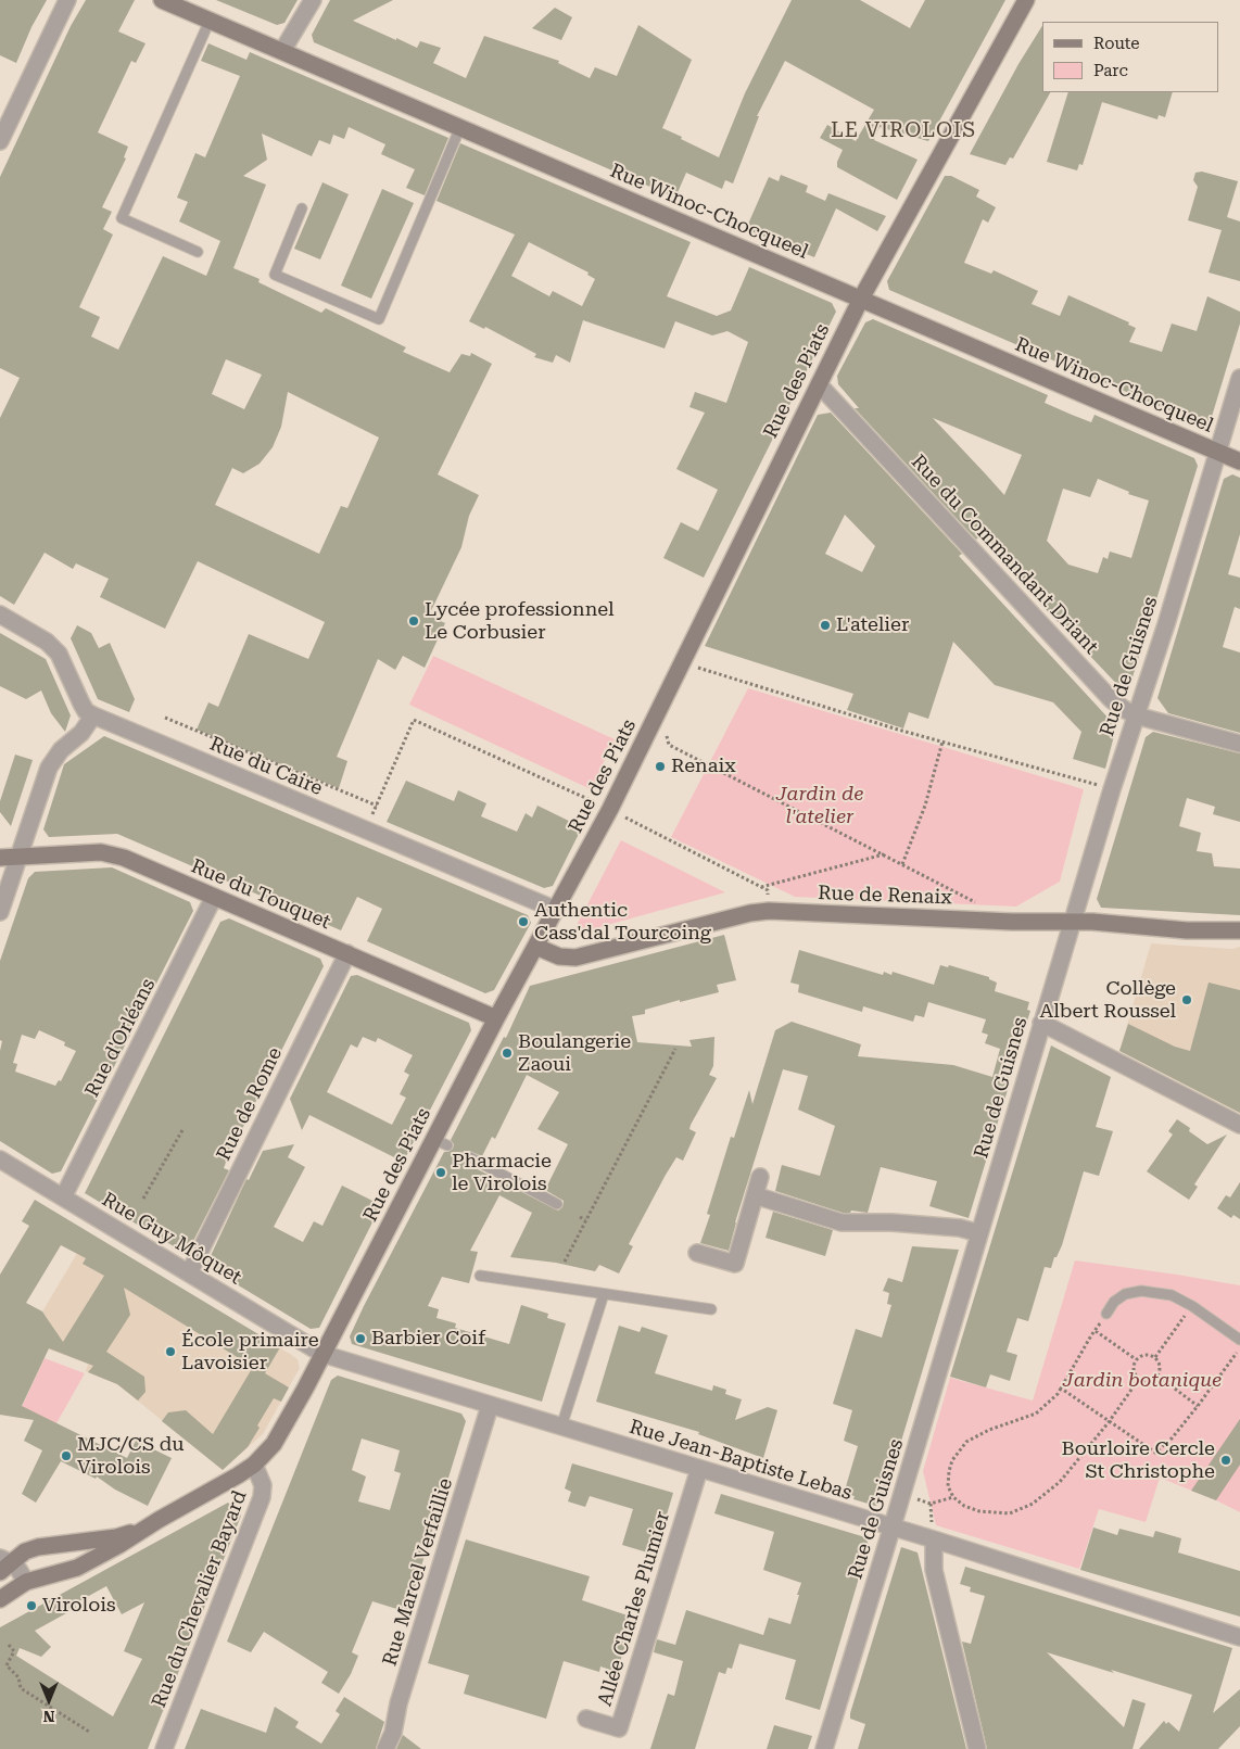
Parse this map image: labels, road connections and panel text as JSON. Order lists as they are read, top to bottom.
{
  "streets": {
    "street": [
      "Rue Winoc-Chocqueel",
      "Rue des Piats",
      "Rue du Commandant Driant",
      "Rue de Guisnes",
      "Rue du Caire",
      "Rue du Touquet",
      "Rue de Renaix",
      "Rue d'Orléans",
      "Rue de Rome",
      "Rue Guy Môquet",
      "Rue Jean-Baptiste Lebas",
      "Rue Marcel Verfaillie",
      "Rue du Chevalier Bayard",
      "Allée Charles Plumier"
    ]
  },
  "crossings": [
    ["Rue Winoc-Chocqueel", "Rue des Piats"],
    ["Rue Winoc-Chocqueel", "Rue de Guisnes"],
    ["Rue des Piats", "Rue du Commandant Driant"],
    ["Rue des Piats", "Rue du Caire"],
    ["Rue des Piats", "Rue du Touquet"],
    ["Rue des Piats", "Rue de Renaix"],
    ["Rue des Piats", "Rue Guy Môquet"],
    ["Rue des Piats", "Rue Jean-Baptiste Lebas"],
    ["Rue des Piats", "Rue du Chevalier Bayard"],
    ["Rue du Commandant Driant", "Rue de Guisnes"],
    ["Rue de Guisnes", "Rue de Renaix"],
    ["Rue de Guisnes", "Rue Jean-Baptiste Lebas"],
    ["Rue du Touquet", "Rue d'Orléans"],
    ["Rue du Touquet", "Rue de Rome"],
    ["Rue d'Orléans", "Rue Guy Môquet"],
    ["Rue de Rome", "Rue Guy Môquet"],
    ["Rue Guy Môquet", "Rue Jean-Baptiste Lebas"],
    ["Rue Jean-Baptiste Lebas", "Rue Marcel Verfaillie"],
    ["Rue Jean-Baptiste Lebas", "Allée Charles Plumier"]
  ],
  "districts": ["LE VIROLOIS"],
  "parks": ["Jardin de l'atelier", "Jardin botanique"],
  "places": [
    "Lycée professionnel Le Corbusier",
    "L'atelier",
    "Renaix",
    "Authentic Cass'dal Tourcoing",
    "Collège Albert Roussel",
    "Boulangerie Zaoui",
    "Pharmacie le Virolois",
    "Barbier Coif",
    "École primaire Lavoisier",
    "MJC/CS du Virolois",
    "Bourloire Cercle St Christophe",
    "Virolois"
  ],
  "legend": ["Route", "Parc"],
  "north": "bottom"
}
